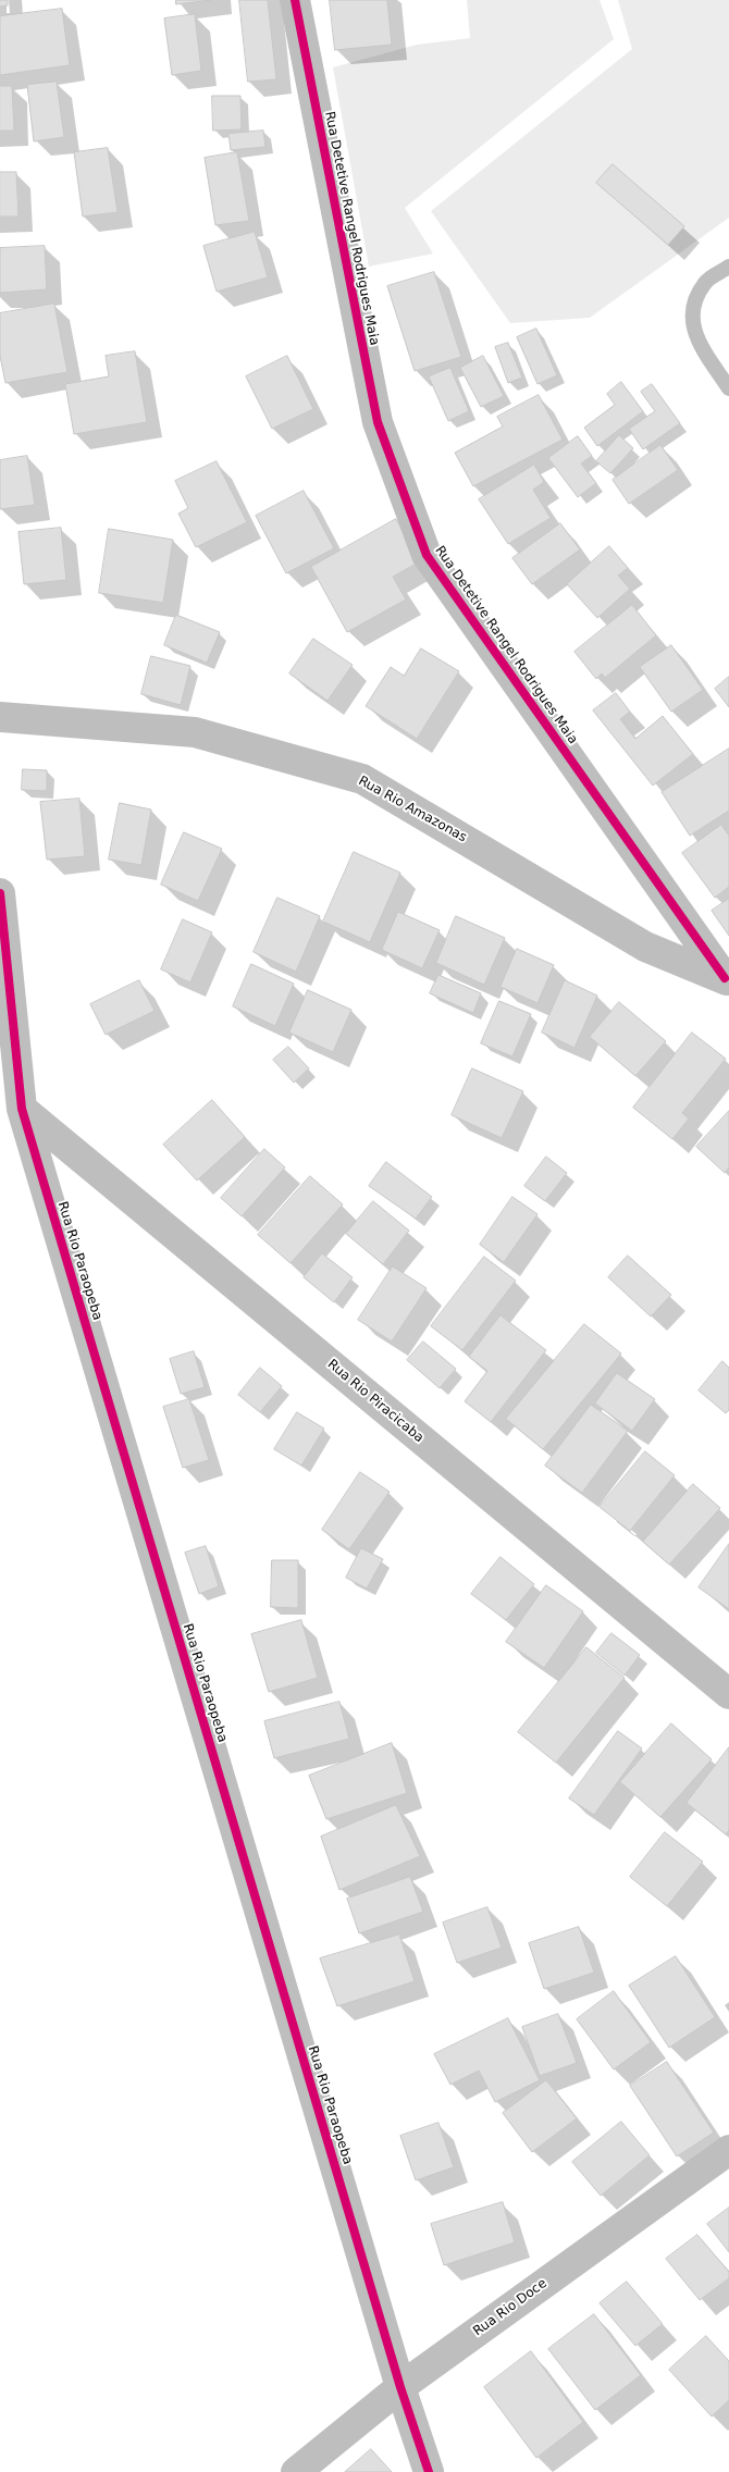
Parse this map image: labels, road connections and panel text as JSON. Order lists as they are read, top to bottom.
{
  "streets": {
    "street": [
      "Rua Detetive Rangel Rodrigues Maia",
      "Rua Rio Amazonas",
      "Rua Rio Paraopeba",
      "Rua Rio Piracicaba",
      "Rua Rio Doce"
    ]
  },
  "crossings": [
    ["Rua Detetive Rangel Rodrigues Maia", "Rua Rio Amazonas"],
    ["Rua Rio Paraopeba", "Rua Rio Piracicaba"],
    ["Rua Rio Paraopeba", "Rua Rio Doce"]
  ]
}
